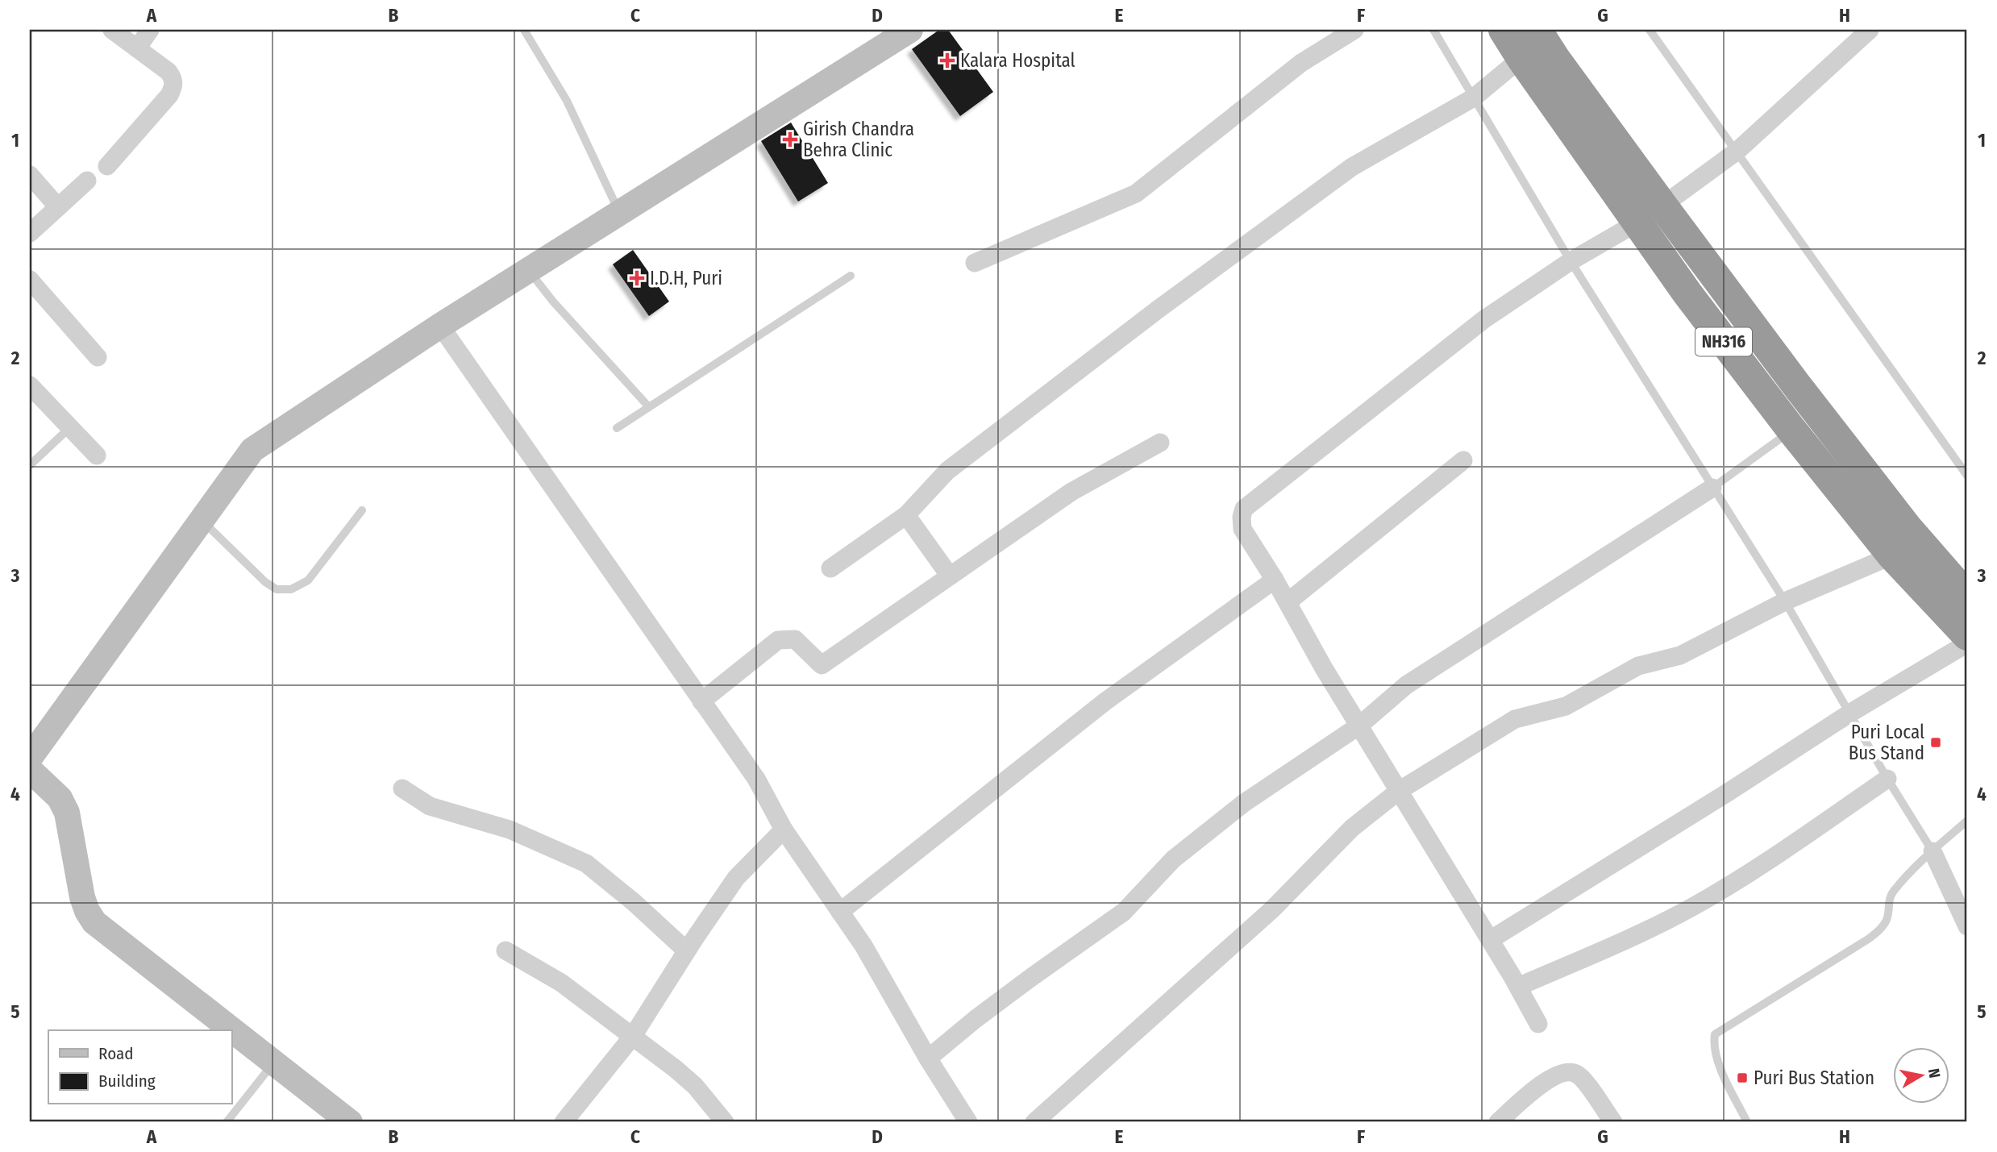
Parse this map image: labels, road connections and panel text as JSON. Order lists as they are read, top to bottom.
{
  "streets": {
    "highway": ["NH316"]
  },
  "places": {
    "health": ["Kalara Hospital", "Girish Chandra Behra Clinic", "I.D.H, Puri"],
    "transit": ["Puri Local Bus Stand", "Puri Bus Station"]
  },
  "legend": ["Road", "Building"],
  "north": "right",
  "grid": {
    "columns": [
      "A",
      "B",
      "C",
      "D",
      "E",
      "F",
      "G",
      "H"
    ],
    "rows": [
      "1",
      "2",
      "3",
      "4",
      "5"
    ]
  }
}
